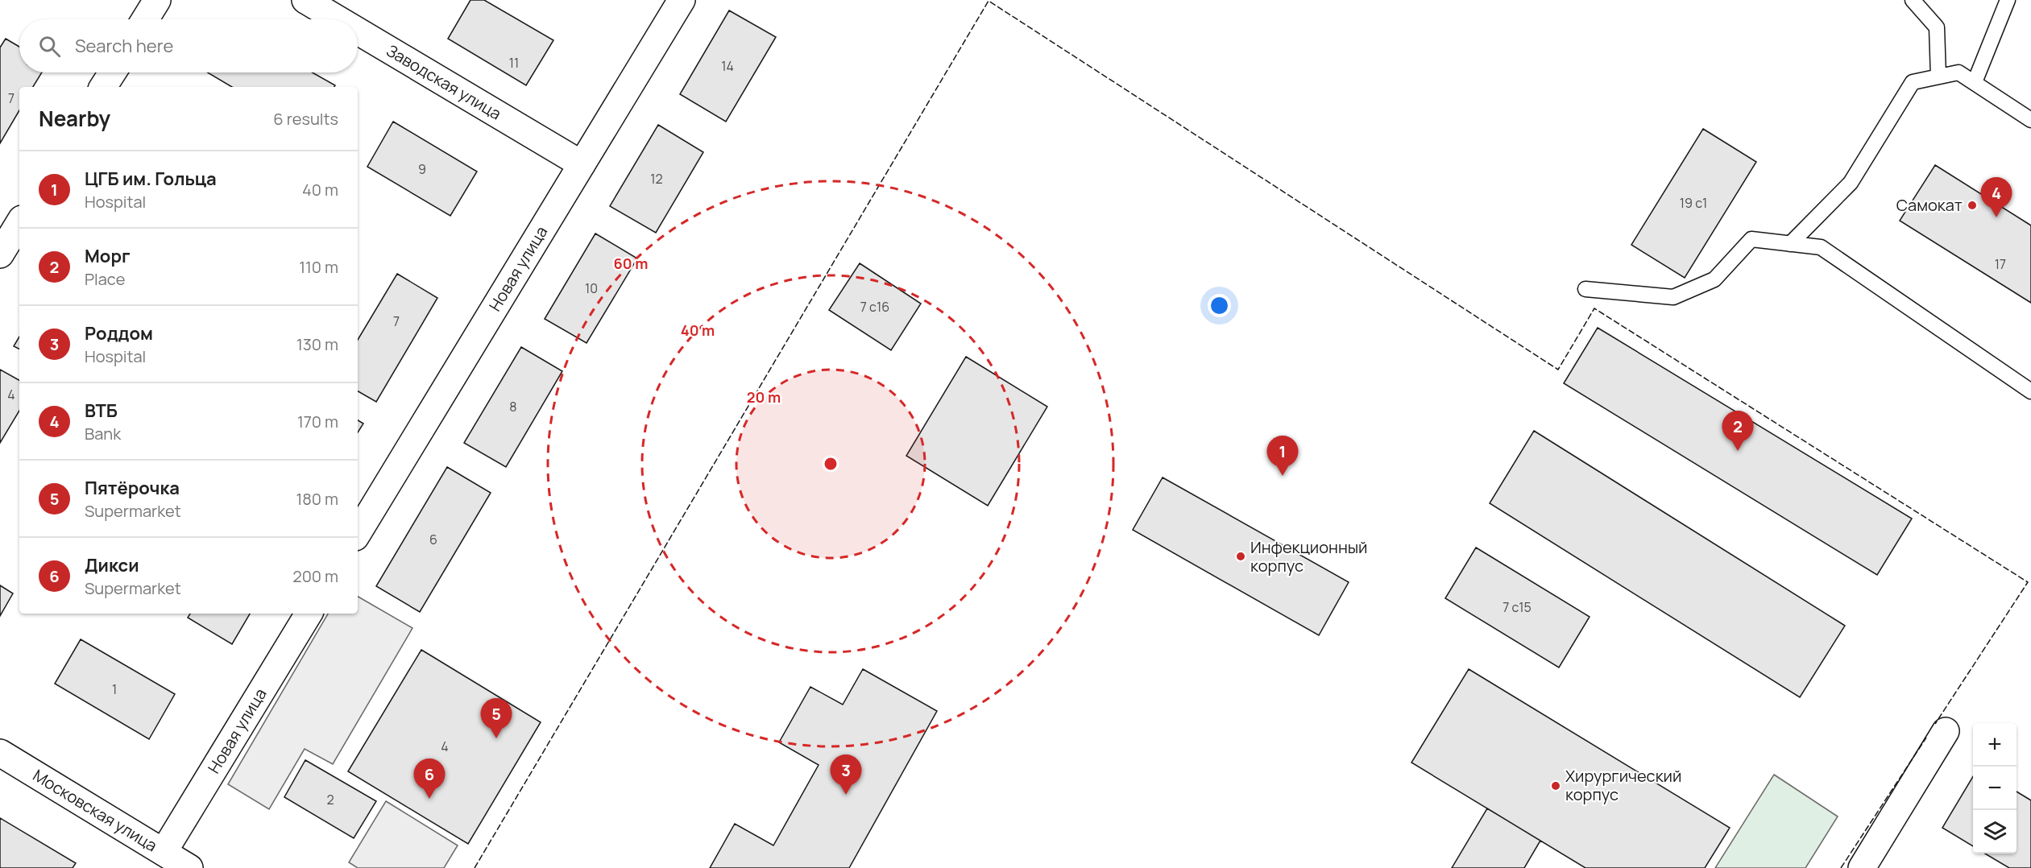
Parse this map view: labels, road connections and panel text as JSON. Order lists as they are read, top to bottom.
{
  "streets": {
    "street": ["Заводская улица", "Новая улица", "Московская улица"]
  },
  "crossings": [
    ["Заводская улица", "Новая улица"],
    ["Новая улица", "Московская улица"]
  ],
  "places": ["Самокат", "Инфекционный корпус", "Хирургический корпус"],
  "house_numbers": [
    "11",
    "14",
    "7",
    "9",
    "12",
    "19 с1",
    "17",
    "10",
    "7 с16",
    "7",
    "4",
    "8",
    "6",
    "7 с15",
    "1",
    "4",
    "2"
  ],
  "page": {
    "search": "Search here",
    "heading": ["Nearby", "6 results"],
    "list": [
      {
        "mark": "1",
        "name": "ЦГБ им. Гольца",
        "note": "Hospital",
        "value": "40 m"
      },
      {
        "mark": "2",
        "name": "Морг",
        "note": "Place",
        "value": "110 m"
      },
      {
        "mark": "3",
        "name": "Роддом",
        "note": "Hospital",
        "value": "130 m"
      },
      {
        "mark": "4",
        "name": "ВТБ",
        "note": "Bank",
        "value": "170 m"
      },
      {
        "mark": "5",
        "name": "Пятёрочка",
        "note": "Supermarket",
        "value": "180 m"
      },
      {
        "mark": "6",
        "name": "Дикси",
        "note": "Supermarket",
        "value": "200 m"
      }
    ],
    "pins": [
      "4",
      "2",
      "1",
      "5",
      "3",
      "6"
    ],
    "map_buttons": ["+", "−"]
  },
  "rings": ["60 m", "40 m", "20 m"]
}
